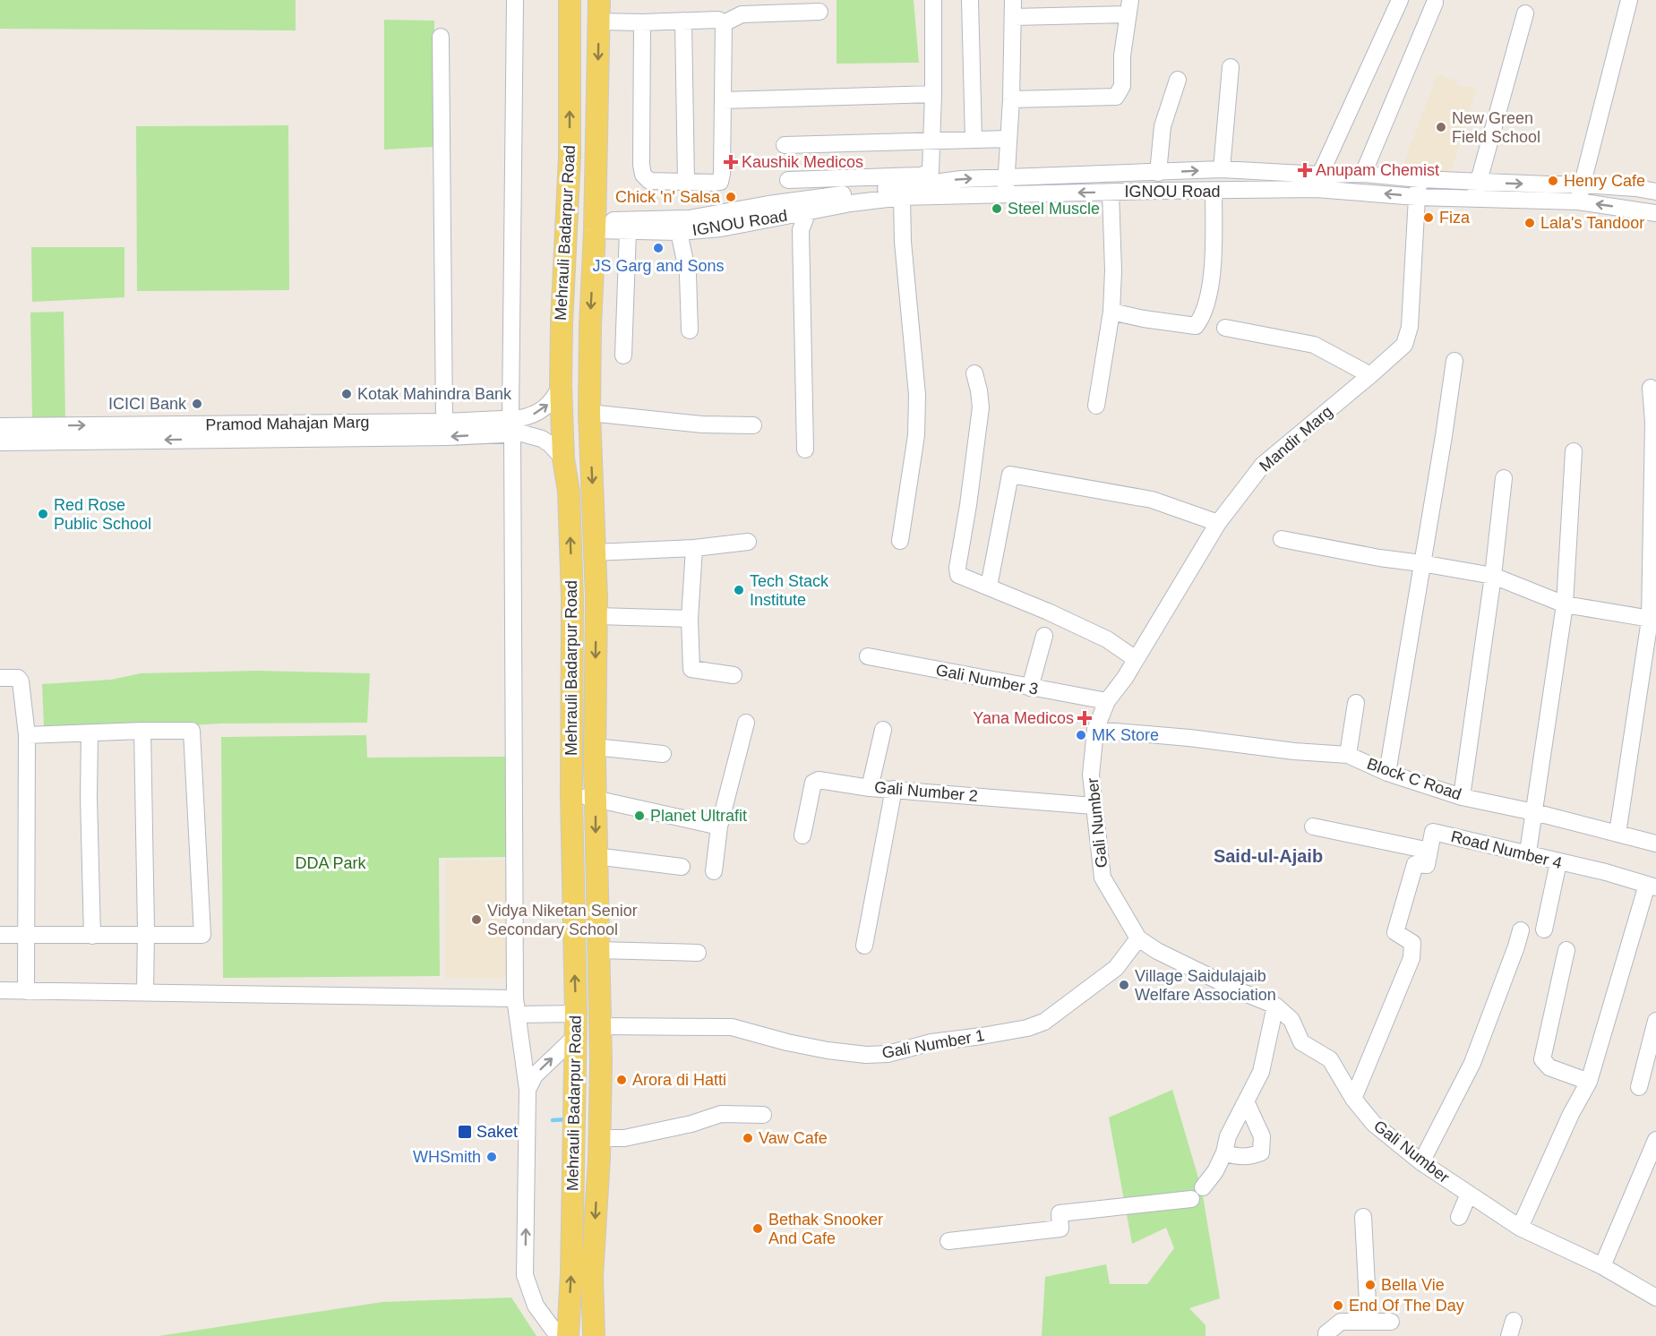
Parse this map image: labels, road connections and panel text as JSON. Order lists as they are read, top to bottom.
{
  "streets": {
    "main road": ["Mehrauli Badarpur Road"],
    "street": [
      "IGNOU Road",
      "Pramod Mahajan Marg",
      "Mandir Marg",
      "Gali Number 3",
      "Block C Road",
      "Gali Number 2",
      "Gali Number",
      "Road Number 4",
      "Gali Number 1"
    ]
  },
  "crossings": [
    ["IGNOU Road", "Mehrauli Badarpur Road"],
    ["IGNOU Road", "Mandir Marg"],
    ["Mehrauli Badarpur Road", "Pramod Mahajan Marg"],
    ["Mehrauli Badarpur Road", "Gali Number 1"],
    ["Mandir Marg", "Gali Number 3"],
    ["Mandir Marg", "Block C Road"],
    ["Mandir Marg", "Gali Number"],
    ["Block C Road", "Gali Number"],
    ["Gali Number 2", "Gali Number"],
    ["Gali Number", "Road Number 4"],
    ["Gali Number", "Gali Number 1"]
  ],
  "districts": ["Said-ul-Ajaib"],
  "parks": ["DDA Park"],
  "places": {
    "other": [
      "New Green Field School",
      "Henry Cafe",
      "Chick 'n' Salsa",
      "Steel Muscle",
      "Fiza",
      "Lala's Tandoor",
      "JS Garg and Sons",
      "Kotak Mahindra Bank",
      "ICICI Bank",
      "Red Rose Public School",
      "Tech Stack Institute",
      "MK Store",
      "Planet Ultrafit",
      "Vidya Niketan Senior Secondary School",
      "Village Saidulajaib Welfare Association",
      "Arora di Hatti",
      "Vaw Cafe",
      "WHSmith",
      "Bethak Snooker And Cafe",
      "Bella Vie",
      "End Of The Day"
    ],
    "health": ["Kaushik Medicos", "Anupam Chemist", "Yana Medicos"],
    "transit": ["Saket"]
  }
}
